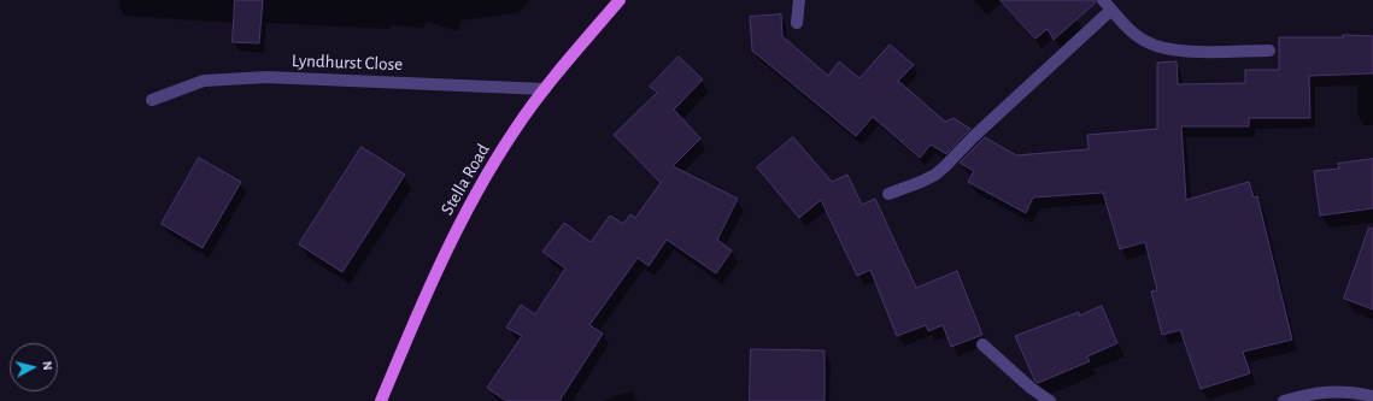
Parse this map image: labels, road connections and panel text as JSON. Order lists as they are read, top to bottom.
{
  "streets": {
    "main road": ["Stella Road"],
    "street": ["Lyndhurst Close"]
  },
  "crossings": [
    ["Lyndhurst Close", "Stella Road"]
  ],
  "north": "right"
}
